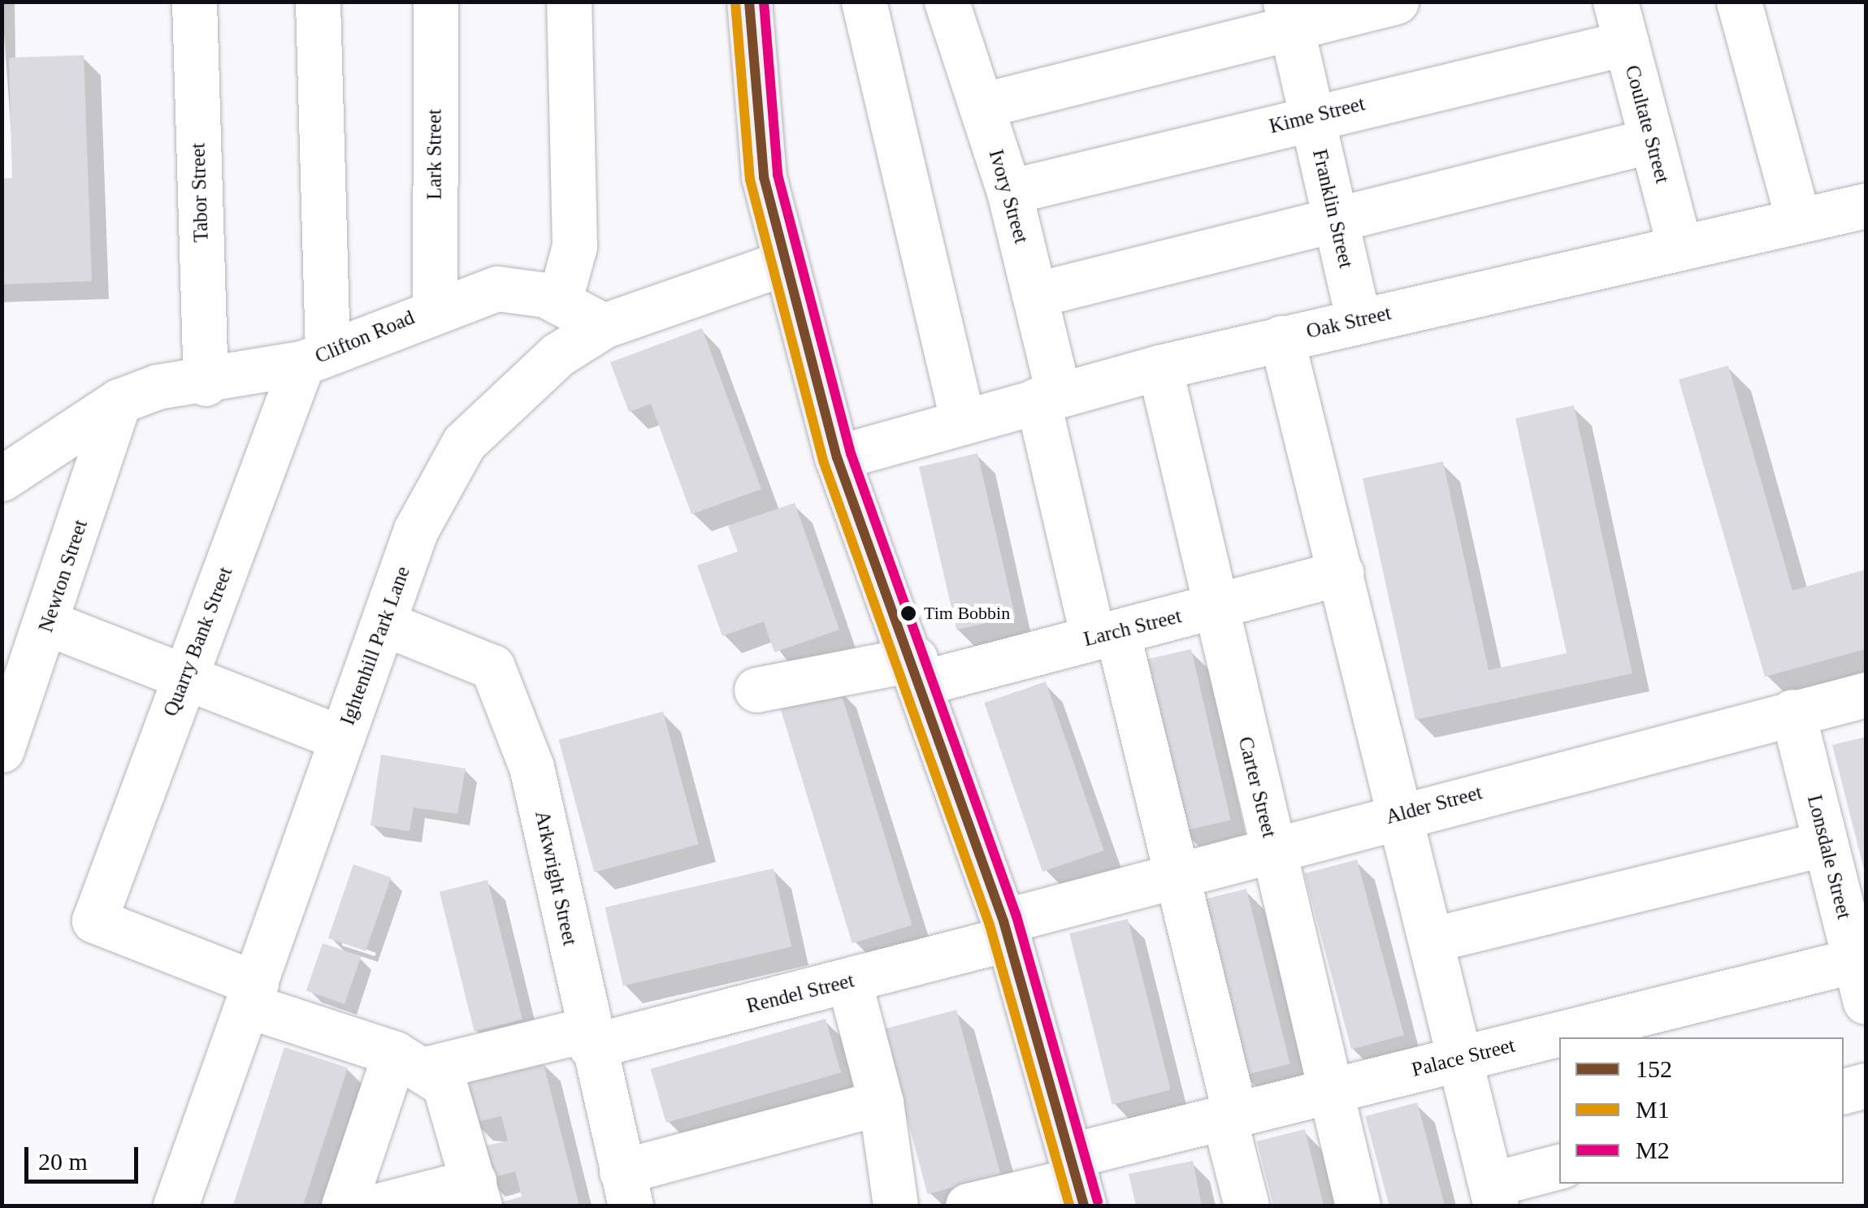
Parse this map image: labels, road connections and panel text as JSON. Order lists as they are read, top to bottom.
{
  "streets": {
    "street": [
      "Kime Street",
      "Coultate Street",
      "Lark Street",
      "Tabor Street",
      "Ivory Street",
      "Franklin Street",
      "Oak Street",
      "Clifton Road",
      "Newton Street",
      "Larch Street",
      "Quarry Bank Street",
      "Ightenhill Park Lane",
      "Carter Street",
      "Alder Street",
      "Lonsdale Street",
      "Arkwright Street",
      "Rendel Street",
      "Palace Street"
    ]
  },
  "crossings": [
    ["Kime Street", "Coultate Street"],
    ["Kime Street", "Ivory Street"],
    ["Kime Street", "Franklin Street"],
    ["Coultate Street", "Oak Street"],
    ["Lark Street", "Clifton Road"],
    ["Tabor Street", "Clifton Road"],
    ["Ivory Street", "Oak Street"],
    ["Ivory Street", "Larch Street"],
    ["Ivory Street", "Alder Street"],
    ["Ivory Street", "Palace Street"],
    ["Franklin Street", "Oak Street"],
    ["Oak Street", "Carter Street"],
    ["Clifton Road", "Newton Street"],
    ["Clifton Road", "Quarry Bank Street"],
    ["Clifton Road", "Ightenhill Park Lane"],
    ["Larch Street", "Carter Street"],
    ["Quarry Bank Street", "Ightenhill Park Lane"],
    ["Ightenhill Park Lane", "Arkwright Street"],
    ["Carter Street", "Alder Street"],
    ["Carter Street", "Palace Street"],
    ["Alder Street", "Lonsdale Street"],
    ["Alder Street", "Rendel Street"],
    ["Lonsdale Street", "Palace Street"],
    ["Arkwright Street", "Rendel Street"]
  ],
  "places": ["Tim Bobbin"],
  "lines": ["transit line 152", "transit line M2", "transit line M1"],
  "legend": ["152", "M1", "M2"],
  "scale_bar": "20 m"
}
